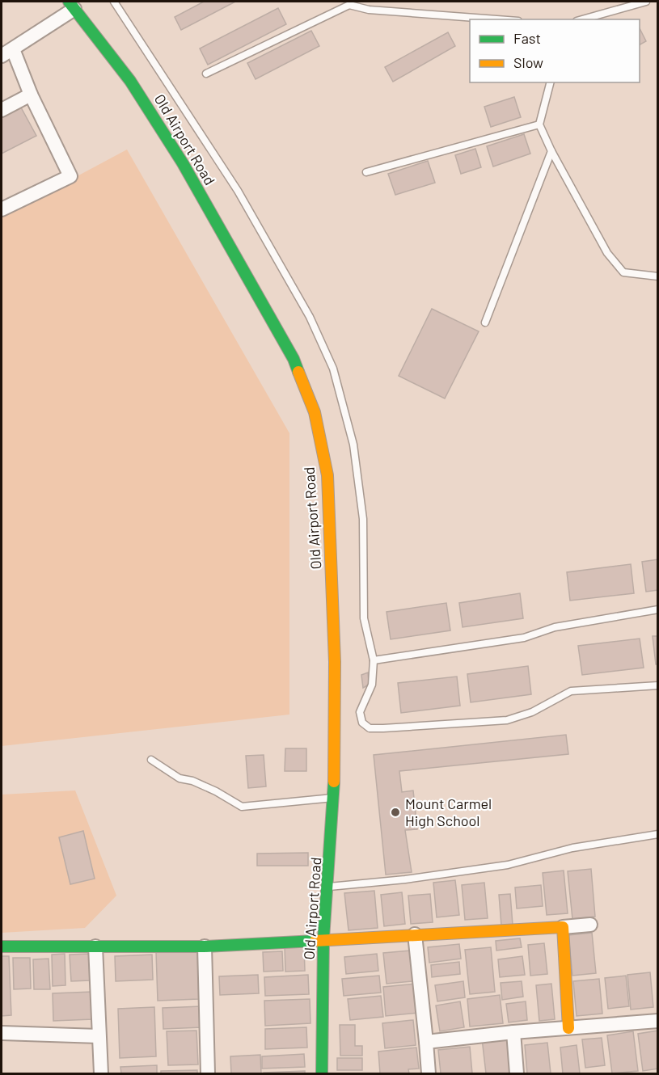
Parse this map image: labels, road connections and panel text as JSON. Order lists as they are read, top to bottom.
{
  "streets": {
    "main road": ["Old Airport Road"]
  },
  "places": ["Mount Carmel High School"],
  "legend": ["Fast", "Slow"]
}
